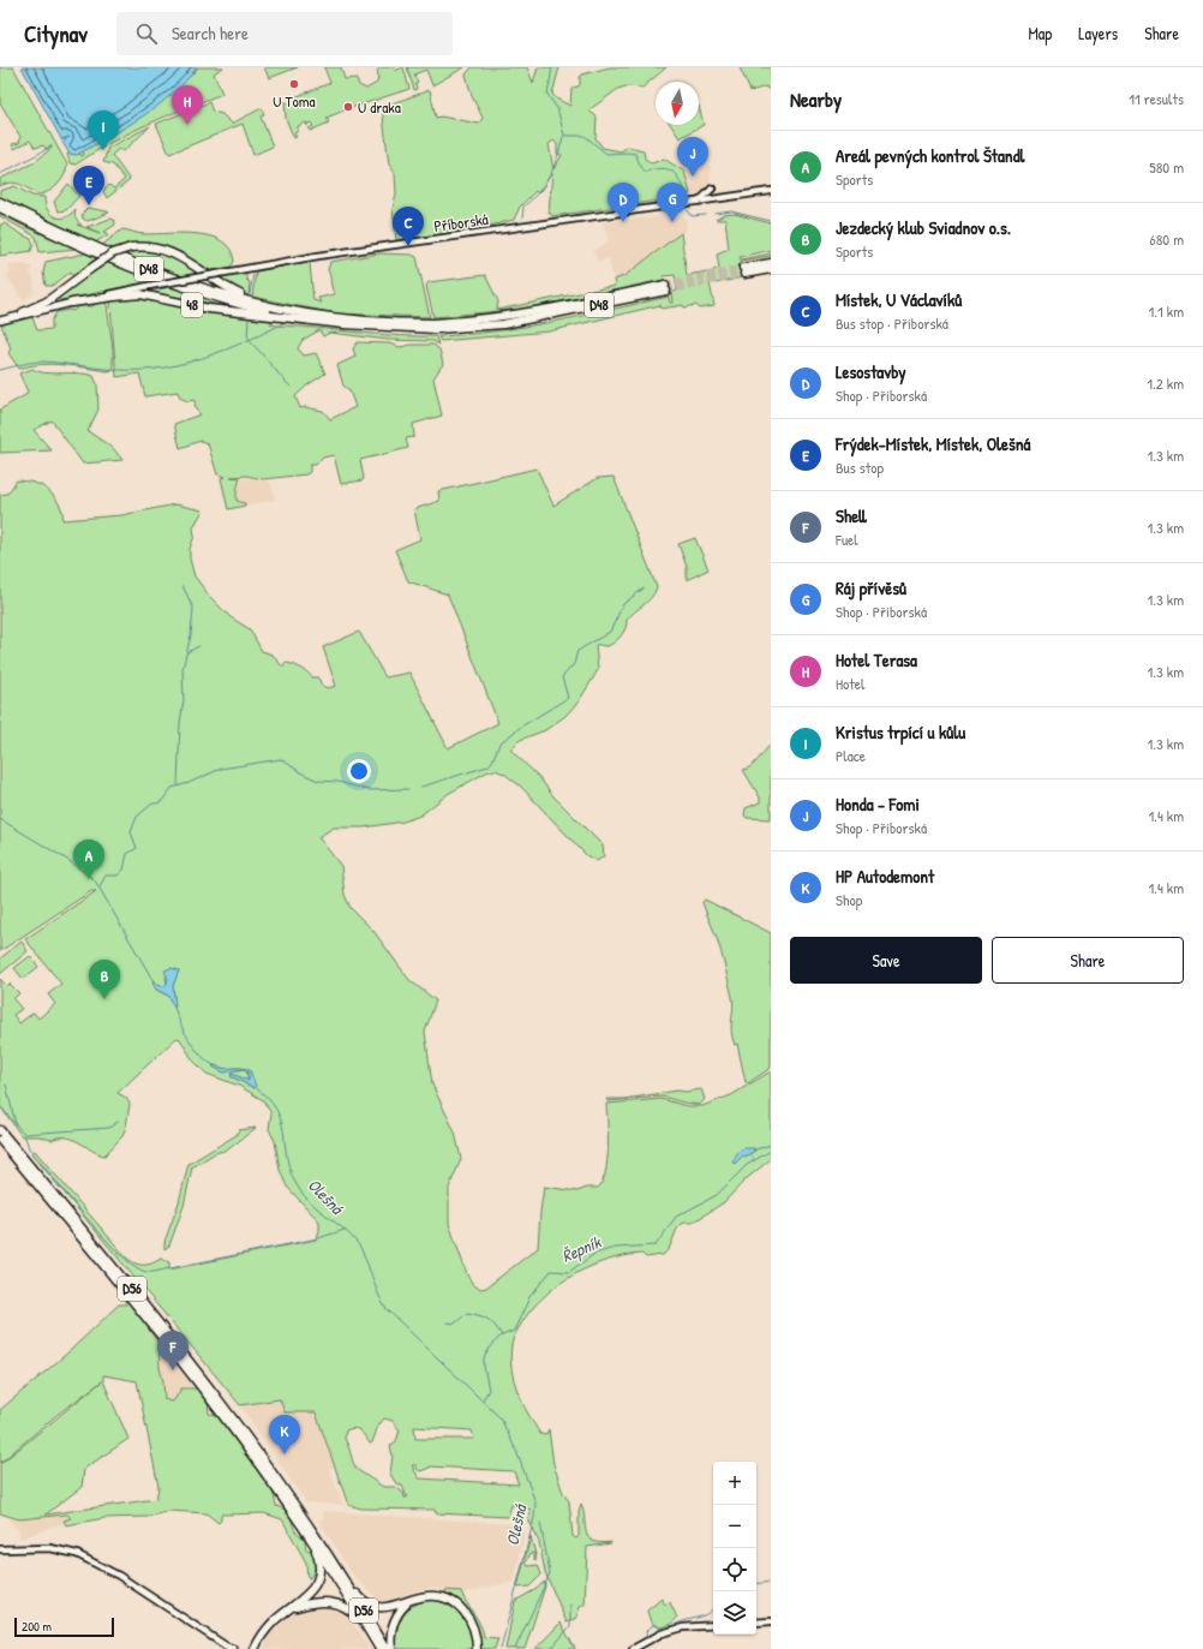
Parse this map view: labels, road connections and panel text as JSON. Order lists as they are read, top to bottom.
{
  "streets": {
    "highway": ["D48", "48", "D56"],
    "main road": ["Příborská"]
  },
  "crossings": [
    ["Příborská", "48"],
    ["D48", "48"]
  ],
  "water": ["Olešná", "Řepník"],
  "places": ["U Toma", "U draka"],
  "scale_bar": "200 m",
  "north": "bottom",
  "page": {
    "header": "Citynav",
    "search": "Search here",
    "nav": ["Map", "Layers", "Share"],
    "heading": ["Nearby", "11 results"],
    "pins": [
      "H",
      "I",
      "J",
      "E",
      "D",
      "G",
      "C",
      "A",
      "B",
      "F",
      "K"
    ],
    "list": [
      {
        "mark": "A",
        "name": "Areál pevných kontrol Štandl",
        "note": "Sports",
        "value": "580 m"
      },
      {
        "mark": "B",
        "name": "Jezdecký klub Sviadnov o.s.",
        "note": "Sports",
        "value": "680 m"
      },
      {
        "mark": "C",
        "name": "Místek, U Václavíků",
        "note": "Bus stop · Příborská",
        "value": "1.1 km"
      },
      {
        "mark": "D",
        "name": "Lesostavby",
        "note": "Shop · Příborská",
        "value": "1.2 km"
      },
      {
        "mark": "E",
        "name": "Frýdek-Místek, Místek, Olešná",
        "note": "Bus stop",
        "value": "1.3 km"
      },
      {
        "mark": "F",
        "name": "Shell",
        "note": "Fuel",
        "value": "1.3 km"
      },
      {
        "mark": "G",
        "name": "Ráj přívěsů",
        "note": "Shop · Příborská",
        "value": "1.3 km"
      },
      {
        "mark": "H",
        "name": "Hotel Terasa",
        "note": "Hotel",
        "value": "1.3 km"
      },
      {
        "mark": "I",
        "name": "Kristus trpící u kůlu",
        "note": "Place",
        "value": "1.3 km"
      },
      {
        "mark": "J",
        "name": "Honda - Fomi",
        "note": "Shop · Příborská",
        "value": "1.4 km"
      },
      {
        "mark": "K",
        "name": "HP Autodemont",
        "note": "Shop",
        "value": "1.4 km"
      }
    ],
    "buttons": ["Save", "Share"],
    "map_buttons": ["+", "−"],
    "scale": "200 m"
  }
}
